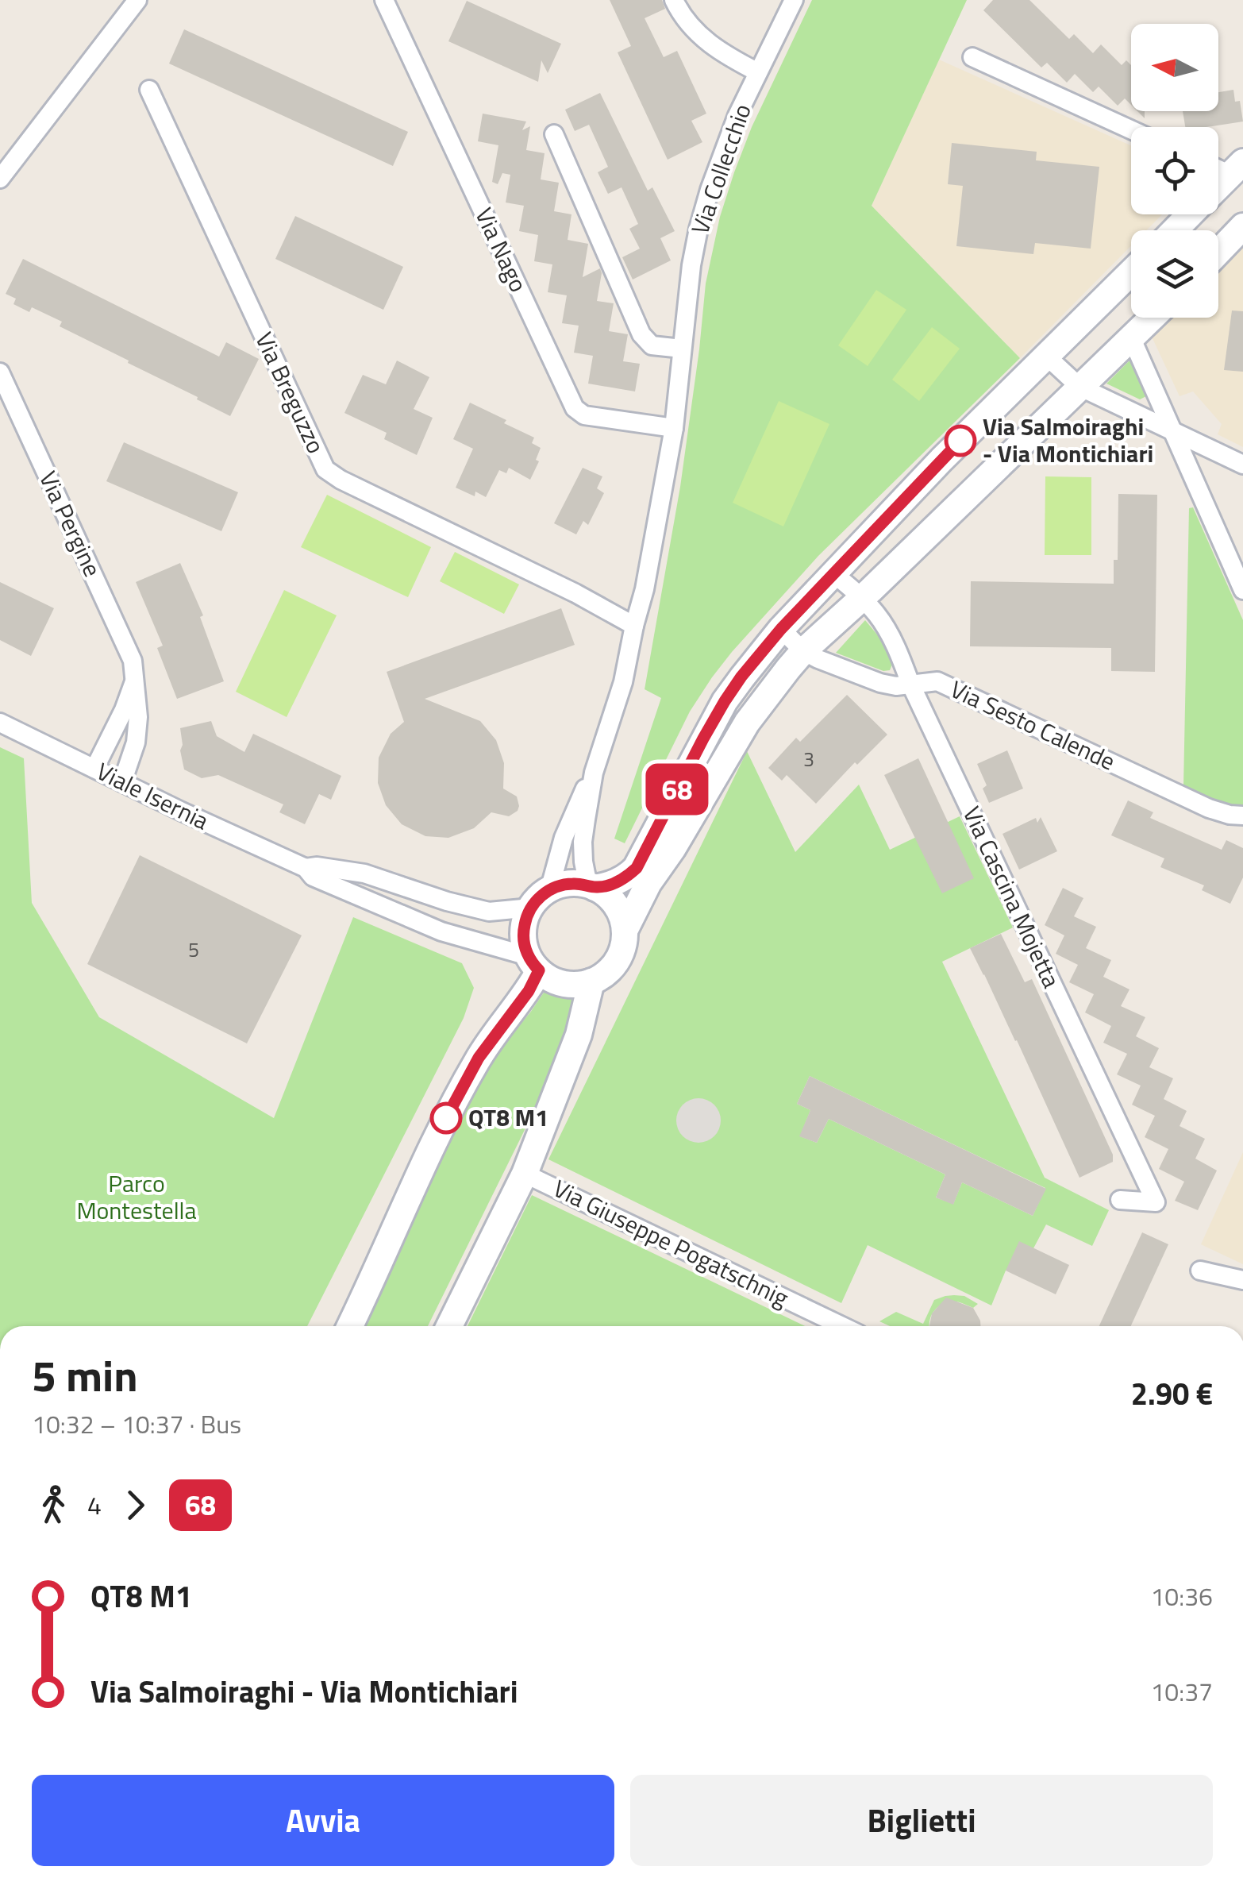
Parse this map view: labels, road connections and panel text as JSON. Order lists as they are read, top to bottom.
{
  "streets": {
    "street": [
      "Via Collecchio",
      "Via Nago",
      "Via Breguzzo",
      "Via Pergine",
      "Via Sesto Calende",
      "Viale Isernia",
      "Via Cascina Mojetta",
      "Via Giuseppe Pogatschnig"
    ]
  },
  "crossings": [
    ["Via Collecchio", "Via Nago"],
    ["Via Collecchio", "Via Breguzzo"],
    ["Via Pergine", "Viale Isernia"],
    ["Via Sesto Calende", "Via Cascina Mojetta"]
  ],
  "parks": ["Parco Montestella"],
  "places": ["Via Salmoiraghi - Via Montichiari", "QT8 M1"],
  "lines": ["bus line 68"],
  "house_numbers": ["3", "5"],
  "north": "left",
  "page": {
    "on_map": "68",
    "heading": ["5 min", "10:32 – 10:37 · Bus", "2.90 €"],
    "legs": ["4", "68"],
    "list": [
      {
        "name": "QT8 M1",
        "value": "10:36"
      },
      {
        "name": "Via Salmoiraghi - Via Montichiari",
        "value": "10:37"
      }
    ],
    "buttons": ["Avvia", "Biglietti"]
  }
}
